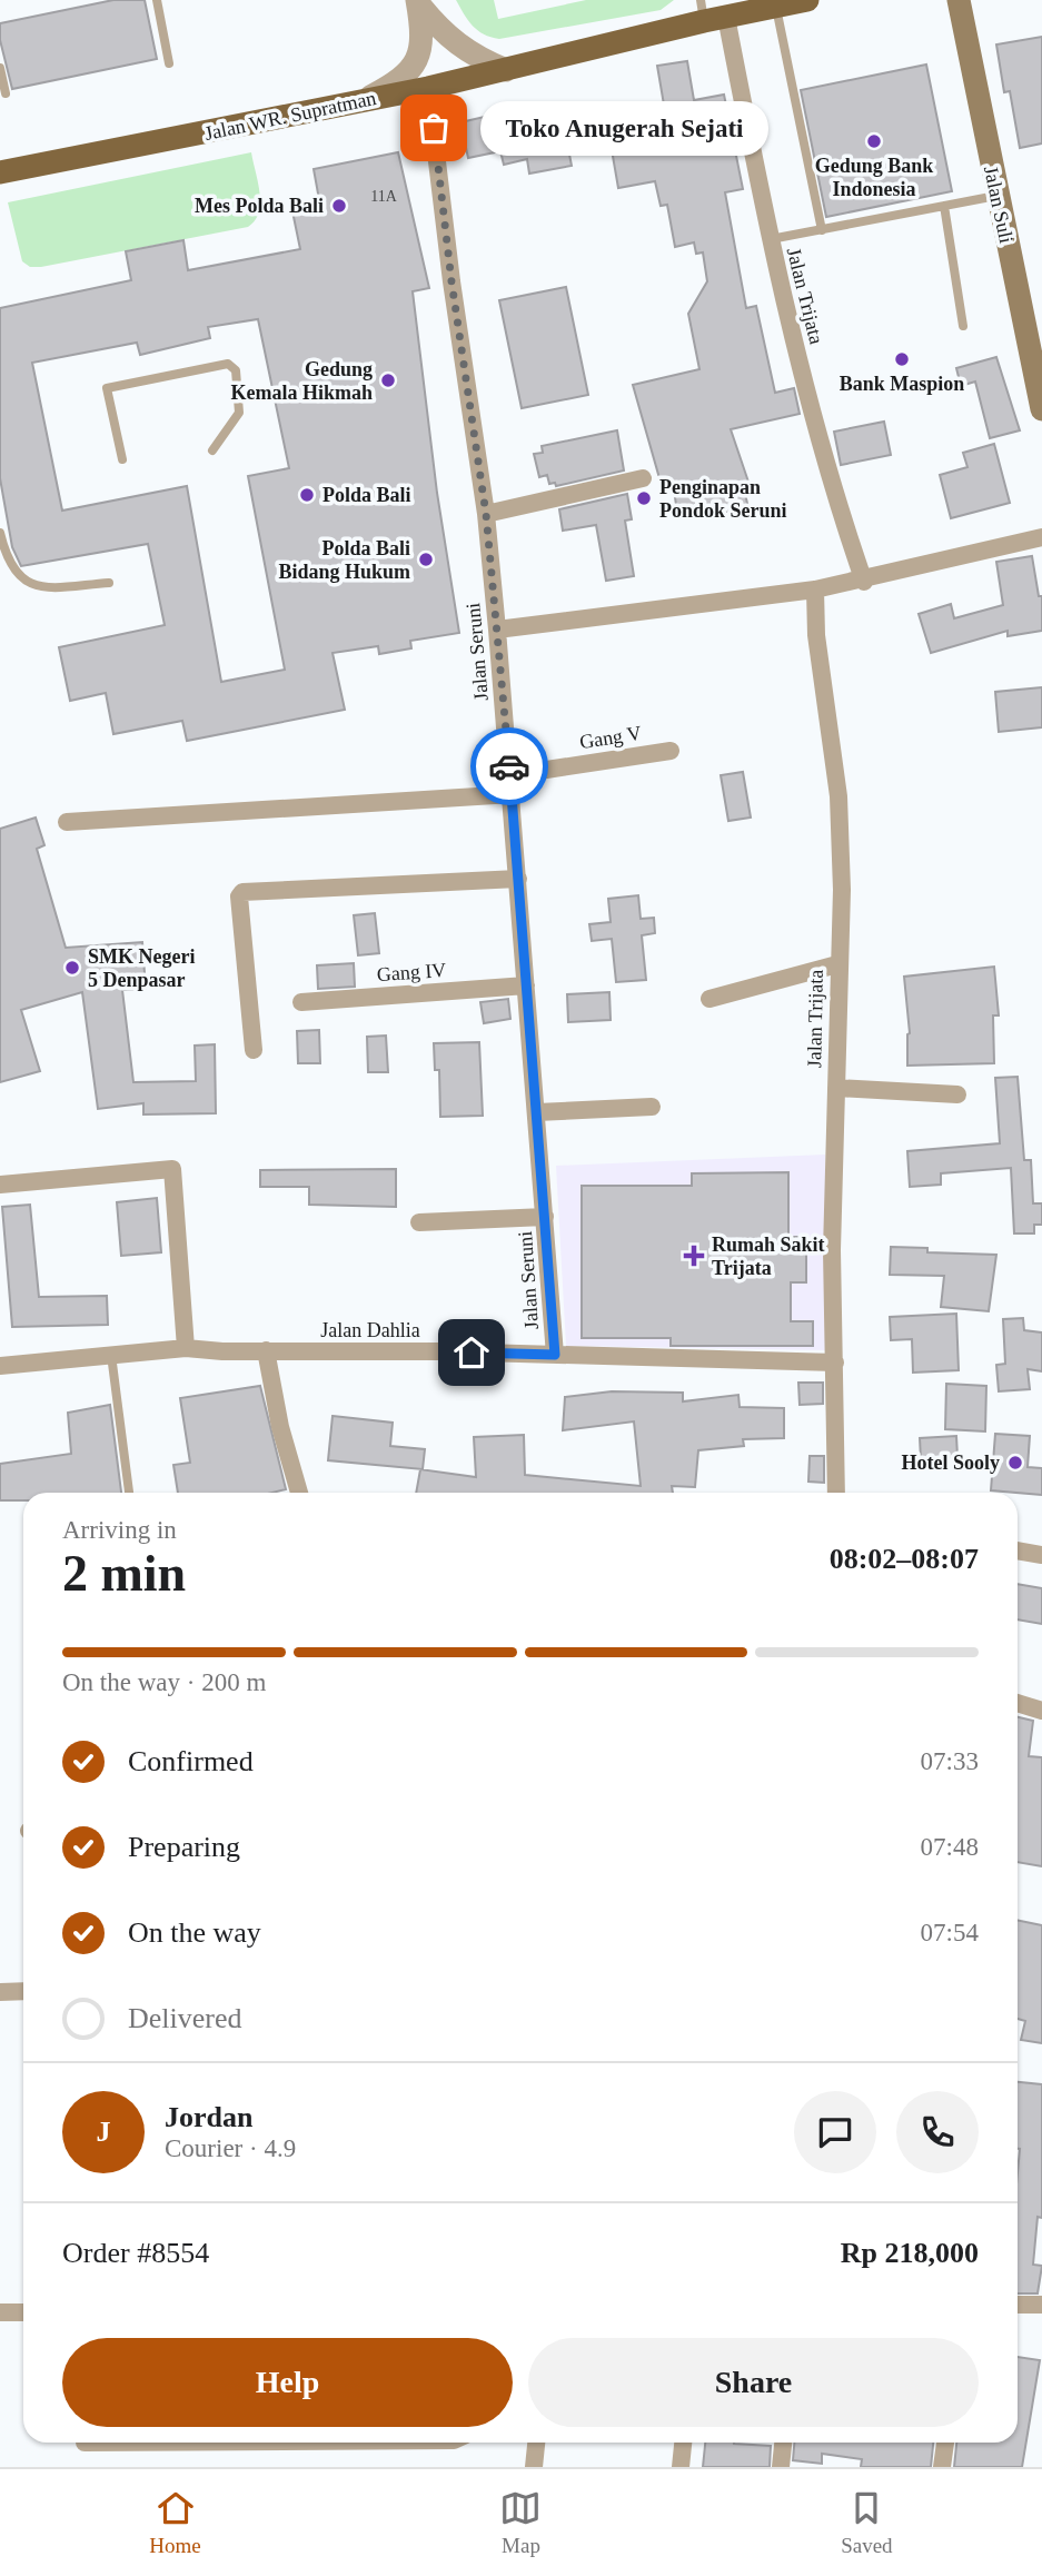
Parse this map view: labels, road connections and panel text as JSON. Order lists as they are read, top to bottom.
{
  "streets": {
    "main road": ["Jalan WR. Supratman", "Jalan Suli"],
    "street": [
      "Jalan Trijata",
      "Jalan Seruni",
      "Gang V",
      "Gang IV",
      "Jalan Dahlia"
    ]
  },
  "crossings": [
    ["Jalan WR. Supratman", "Jalan Trijata"],
    ["Jalan WR. Supratman", "Jalan Seruni"],
    ["Jalan Trijata", "Jalan Dahlia"],
    ["Jalan Seruni", "Gang V"],
    ["Jalan Seruni", "Gang IV"],
    ["Jalan Seruni", "Jalan Dahlia"]
  ],
  "places": {
    "other": [
      "Toko Anugerah Sejati",
      "Gedung Bank Indonesia",
      "Mes Polda Bali",
      "Bank Maspion",
      "Gedung Kemala Hikmah",
      "Polda Bali",
      "Penginapan Pondok Seruni",
      "Polda Bali Bidang Hukum",
      "SMK Negeri 5 Denpasar",
      "Hotel Sooly"
    ],
    "health": ["Rumah Sakit Trijata"]
  },
  "house_numbers": ["11A"],
  "page": {
    "bubble": "Toko Anugerah Sejati",
    "heading": ["2 min", "Arriving in", "08:02–08:07"],
    "panel": [
      "Jordan",
      "Courier · 4.9",
      "Order #8554",
      "Rp 218,000"
    ],
    "bar": "On the way · 200 m",
    "list": [
      ["Confirmed", "07:33"],
      ["Preparing", "07:48"],
      ["On the way", "07:54"],
      "Delivered"
    ],
    "round": "J",
    "buttons": ["Help", "Share"],
    "tabs": ["Home", "Map", "Saved"]
  }
}
